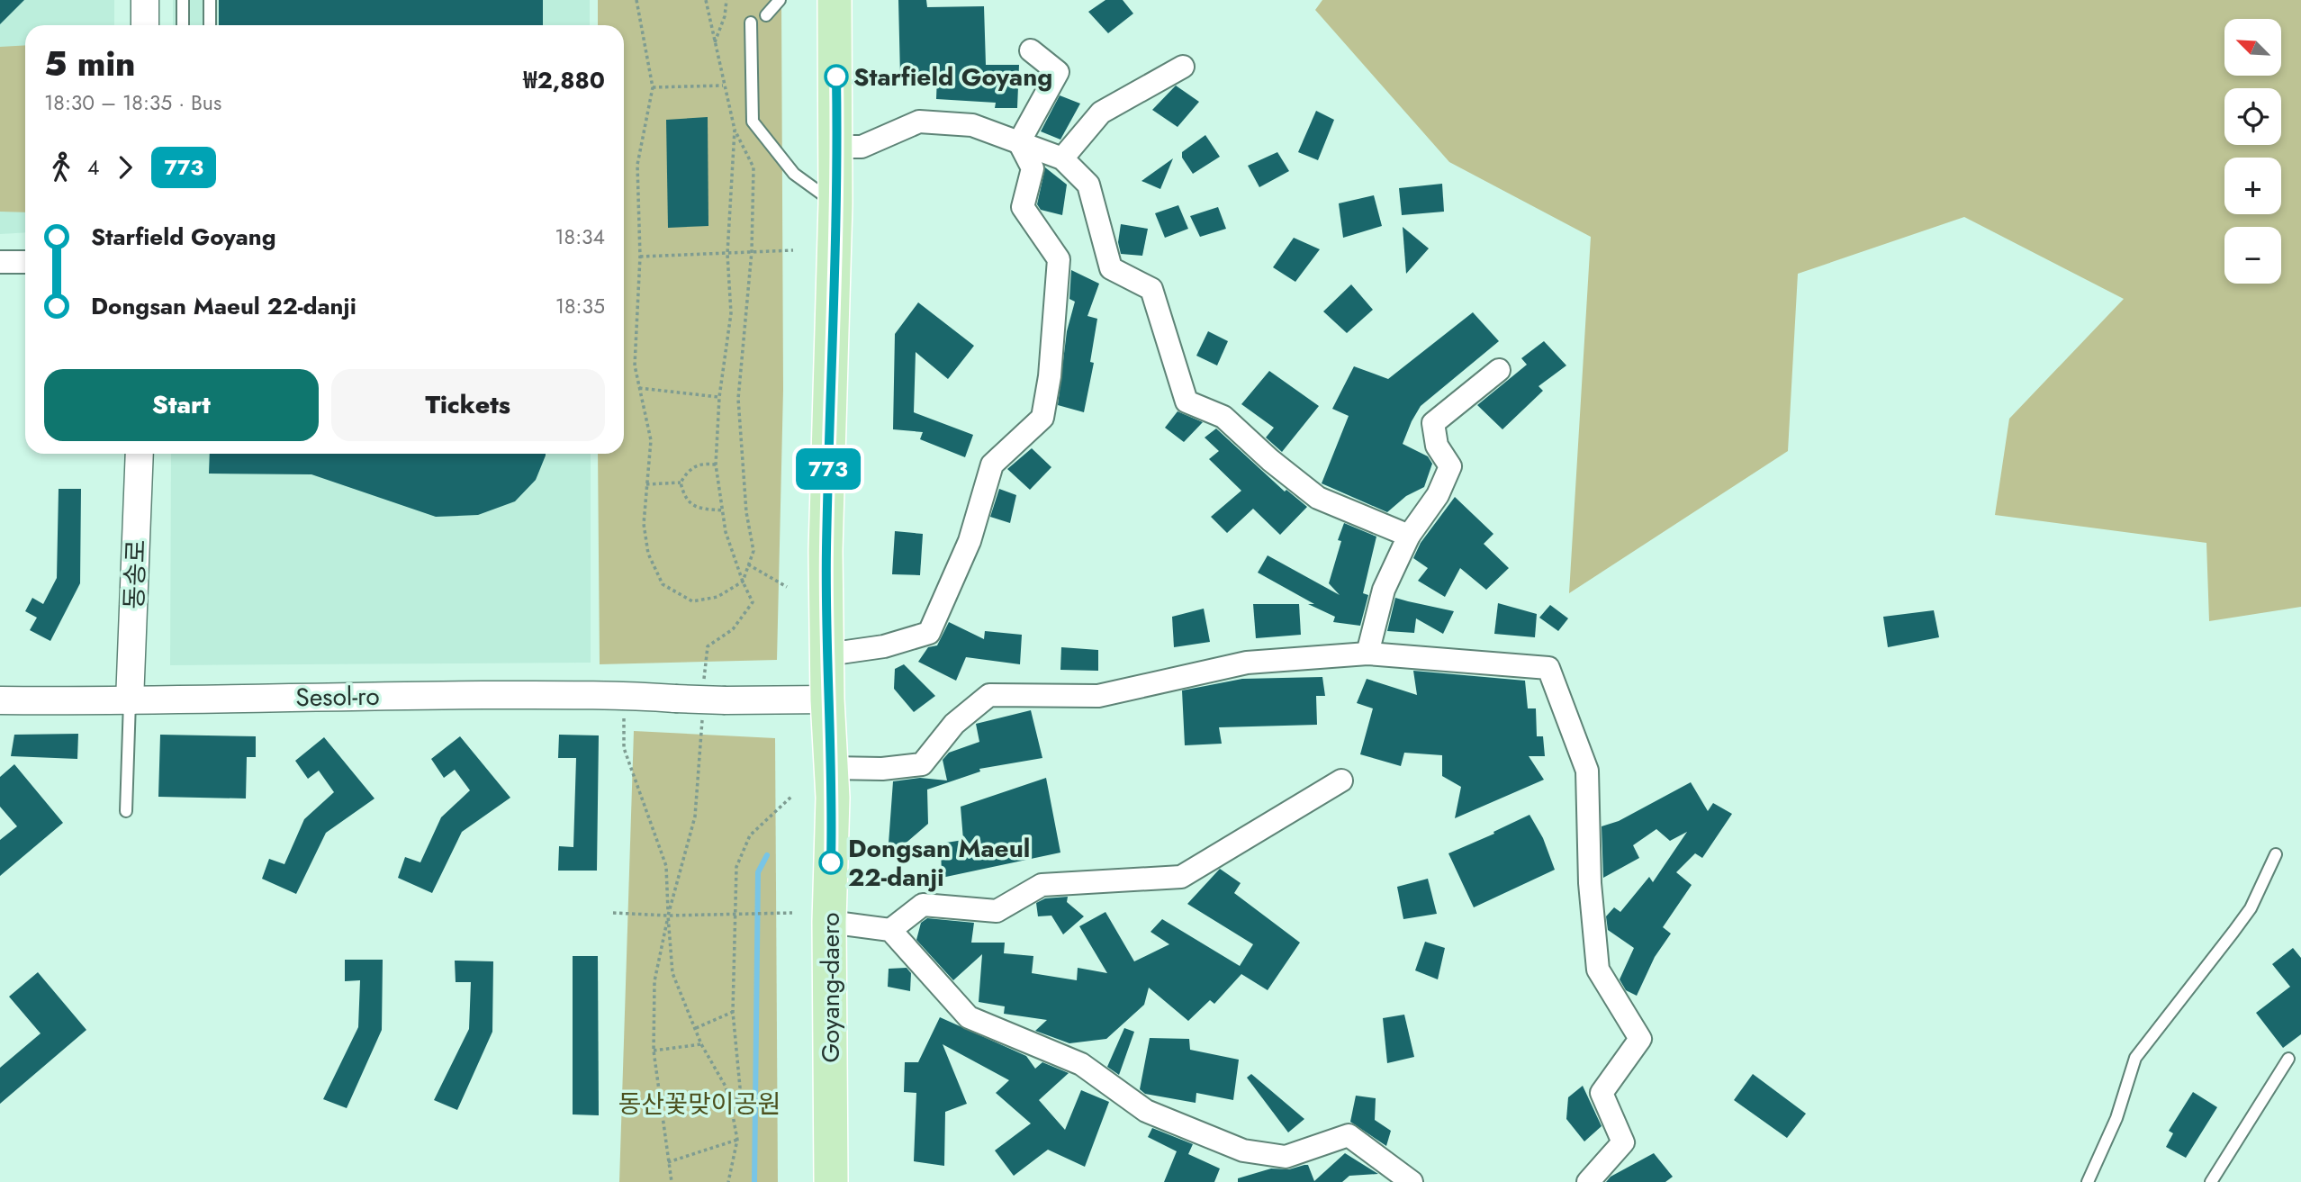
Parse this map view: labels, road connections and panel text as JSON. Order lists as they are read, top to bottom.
{
  "streets": {
    "main road": ["Goyang-daero"],
    "street": ["동송로", "Sesol-ro"]
  },
  "crossings": [
    ["동송로", "Sesol-ro"]
  ],
  "parks": ["동산꽃맞이공원"],
  "places": ["Starfield Goyang", "Dongsan Maeul 22-danji"],
  "lines": ["bus line 773"],
  "north": "top left",
  "page": {
    "on_map": "773",
    "map_buttons": ["+", "−"],
    "heading": ["5 min", "18:30 – 18:35 · Bus", "₩2,880"],
    "legs": ["4", "773"],
    "list": [
      {
        "name": "Starfield Goyang",
        "value": "18:34"
      },
      {
        "name": "Dongsan Maeul 22-danji",
        "value": "18:35"
      }
    ],
    "buttons": ["Start", "Tickets"]
  }
}
